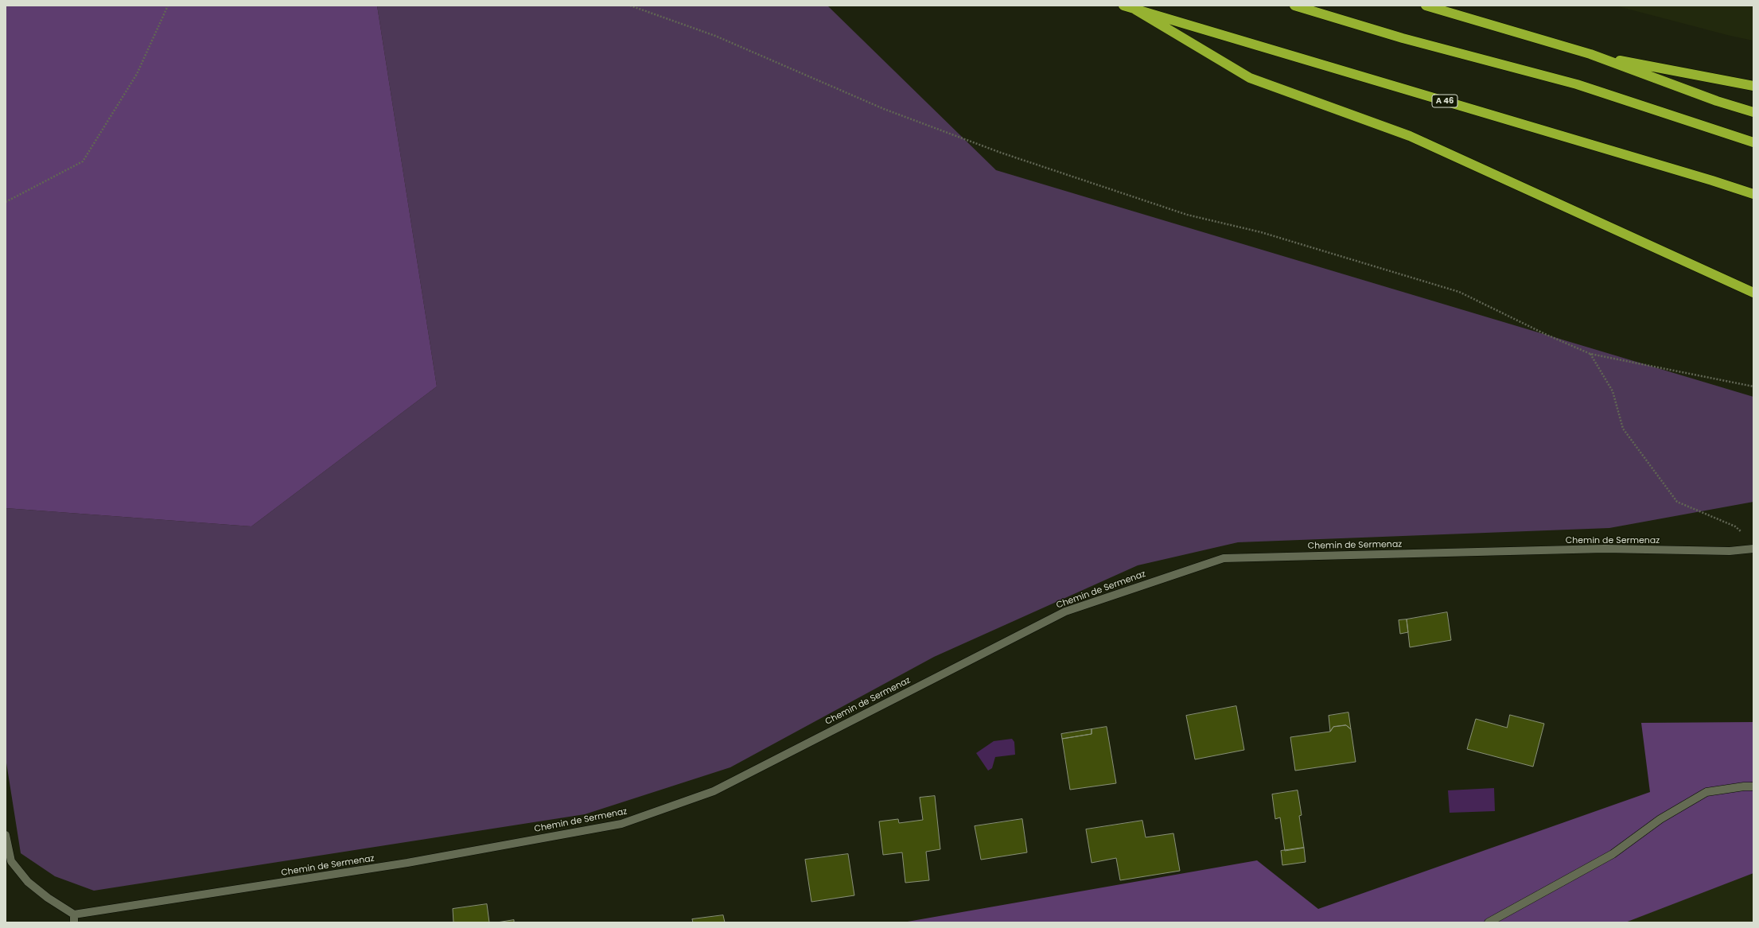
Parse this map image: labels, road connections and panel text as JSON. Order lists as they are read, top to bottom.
{
  "streets": {
    "highway": ["A 46"],
    "street": ["Chemin de Sermenaz"]
  }
}
